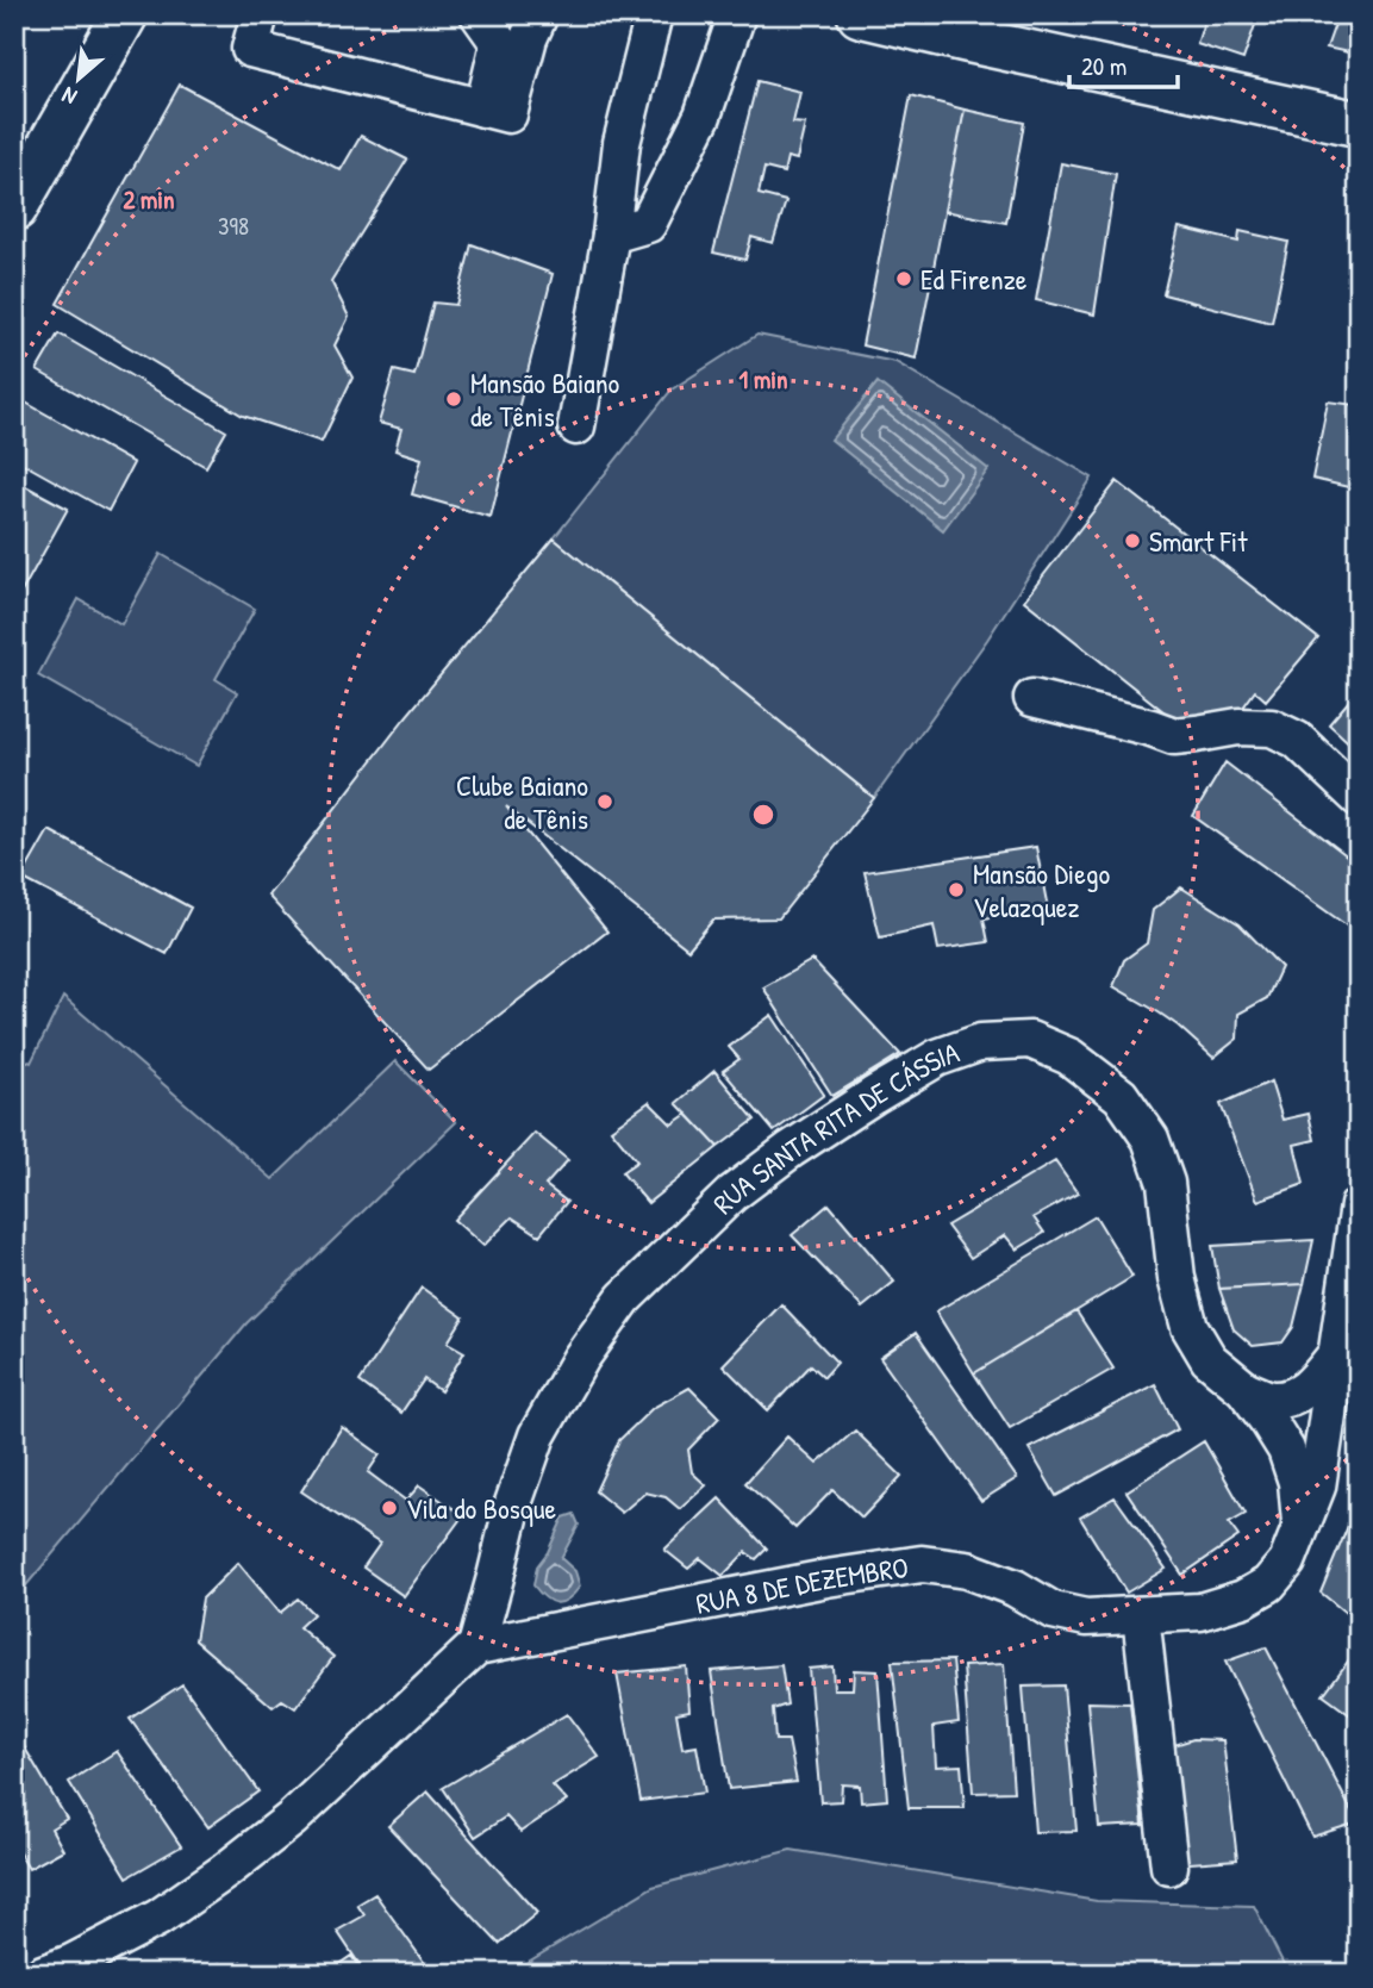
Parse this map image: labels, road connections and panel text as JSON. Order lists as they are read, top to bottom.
{
  "streets": {
    "street": ["RUA SANTA RITA DE CÁSSIA", "RUA 8 DE DEZEMBRO"]
  },
  "crossings": [
    ["RUA SANTA RITA DE CÁSSIA", "RUA 8 DE DEZEMBRO"]
  ],
  "places": [
    "Ed Firenze",
    "Mansão Baiano de Tênis",
    "Smart Fit",
    "Clube Baiano de Tênis",
    "Mansão Diego Velazquez",
    "Vila do Bosque"
  ],
  "house_numbers": ["398"],
  "scale_bar": "20 m",
  "north": "bottom left",
  "rings": ["2 min", "1 min"]
}
